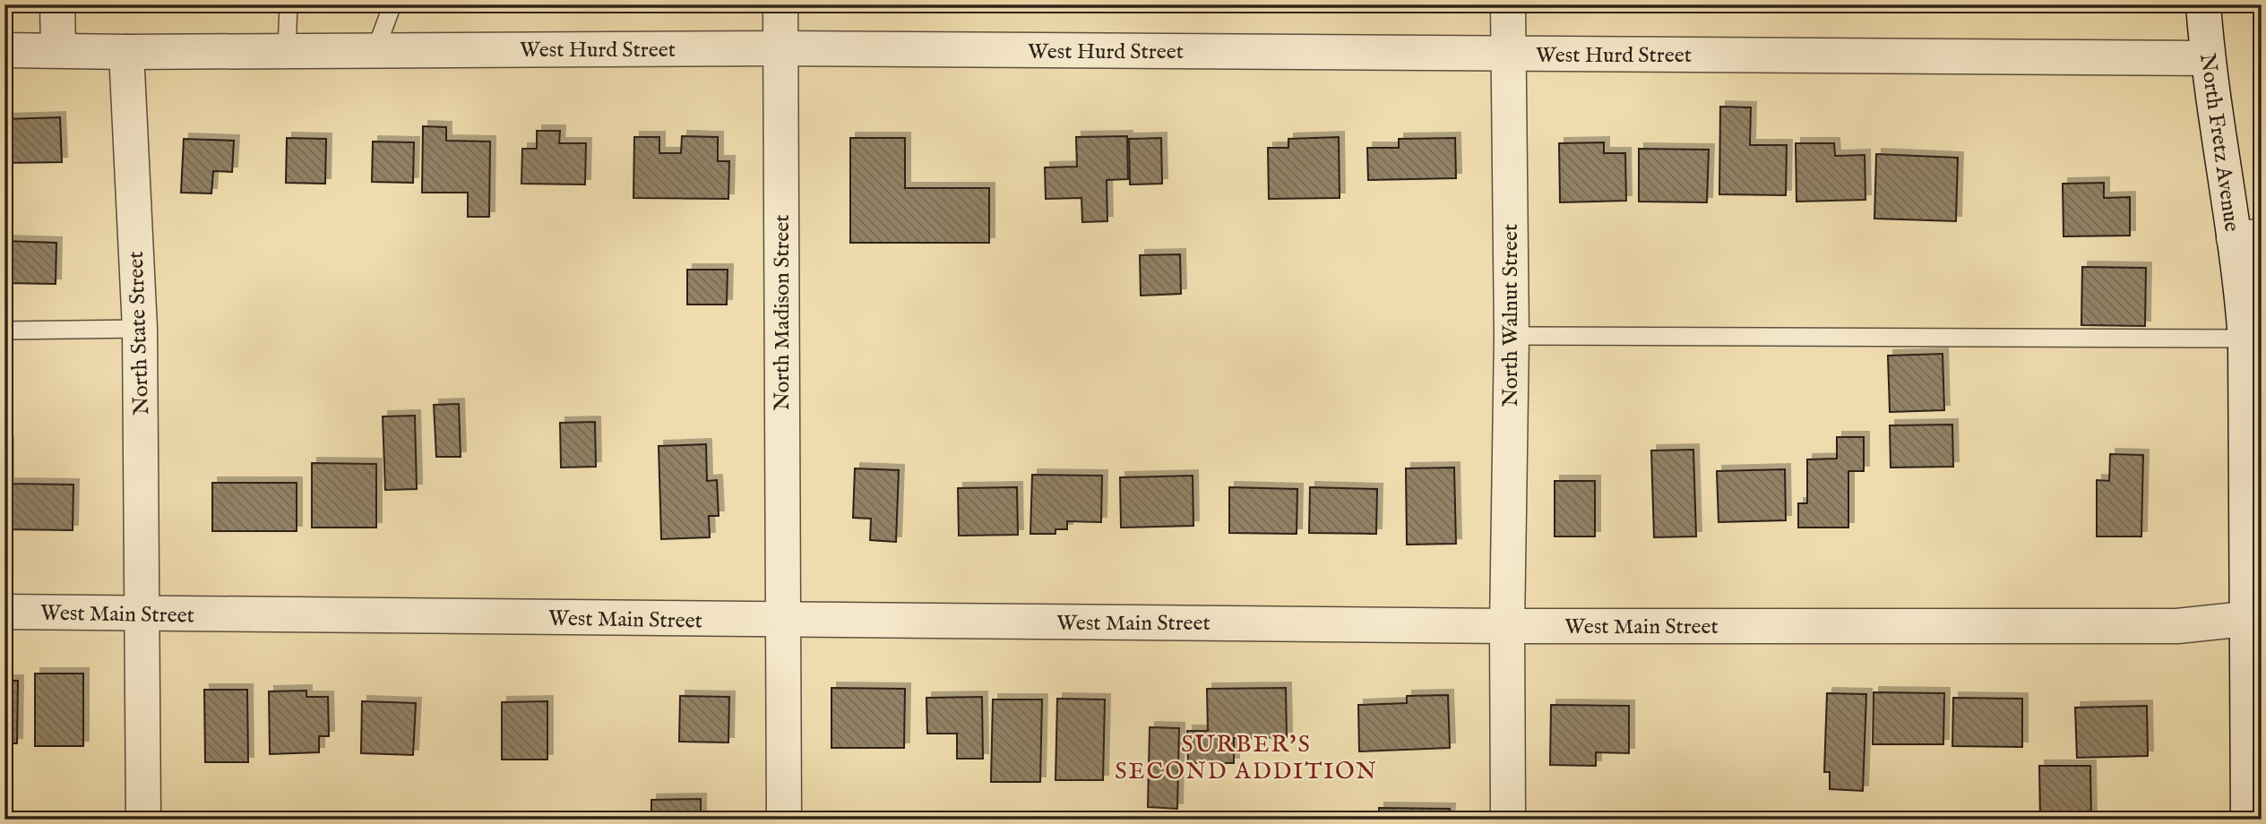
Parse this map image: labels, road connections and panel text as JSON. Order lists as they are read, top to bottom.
{
  "streets": {
    "street": [
      "West Hurd Street",
      "North Fretz Avenue",
      "North Madison Street",
      "North Walnut Street",
      "North State Street",
      "West Main Street"
    ]
  },
  "crossings": [
    ["West Hurd Street", "North Fretz Avenue"],
    ["West Hurd Street", "North Madison Street"],
    ["West Hurd Street", "North Walnut Street"],
    ["West Hurd Street", "North State Street"],
    ["North Fretz Avenue", "West Main Street"],
    ["North Madison Street", "West Main Street"],
    ["North Walnut Street", "West Main Street"],
    ["North State Street", "West Main Street"]
  ],
  "districts": ["SURBER'S SECOND ADDITION"]
}
